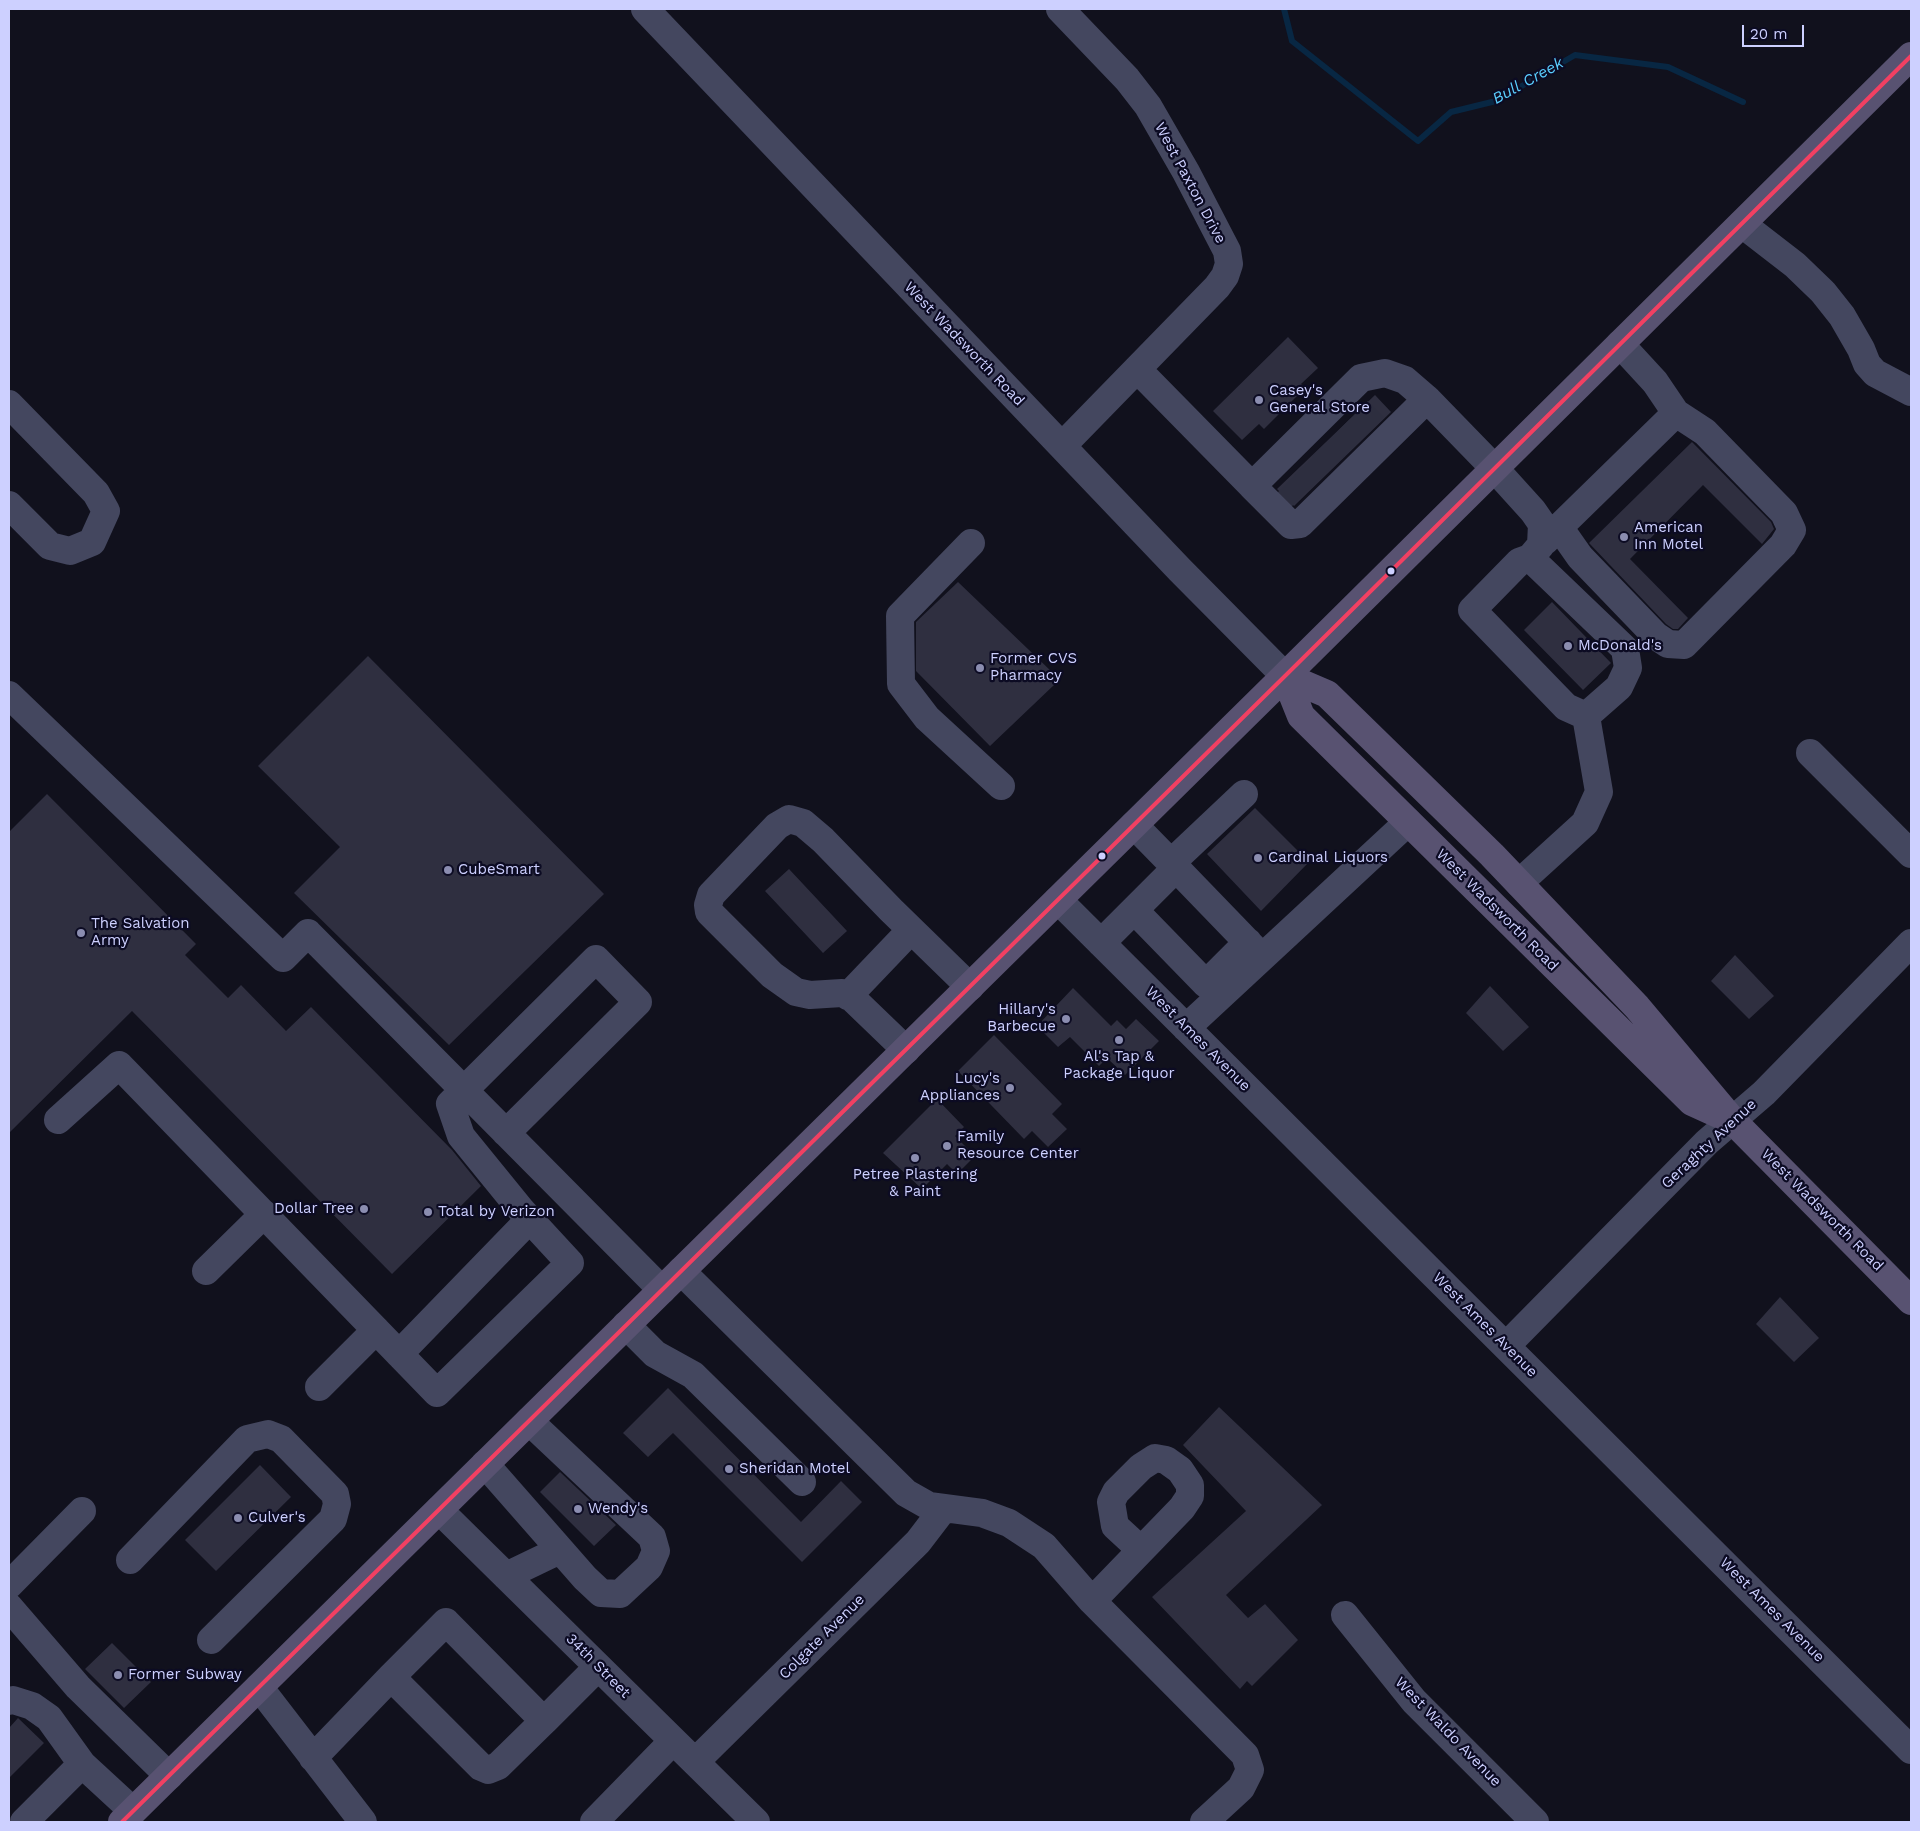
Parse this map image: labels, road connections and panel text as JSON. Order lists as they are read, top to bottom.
{
  "streets": {
    "main road": ["West Wadsworth Road"],
    "street": [
      "West Paxton Drive",
      "West Ames Avenue",
      "Geraghty Avenue",
      "Colgate Avenue",
      "34th Street",
      "West Waldo Avenue"
    ]
  },
  "crossings": [
    ["West Paxton Drive", "West Wadsworth Road"],
    ["West Wadsworth Road", "Geraghty Avenue"],
    ["West Ames Avenue", "Geraghty Avenue"],
    ["Colgate Avenue", "34th Street"]
  ],
  "water": ["Bull Creek"],
  "places": [
    "Casey's General Store",
    "American Inn Motel",
    "McDonald's",
    "Former CVS Pharmacy",
    "Cardinal Liquors",
    "CubeSmart",
    "The Salvation Army",
    "Hillary's Barbecue",
    "Al's Tap & Package Liquor",
    "Lucy's Appliances",
    "Family Resource Center",
    "Petree Plastering & Paint",
    "Dollar Tree",
    "Total by Verizon",
    "Sheridan Motel",
    "Wendy's",
    "Culver's",
    "Former Subway"
  ],
  "scale_bar": "20 m"
}
